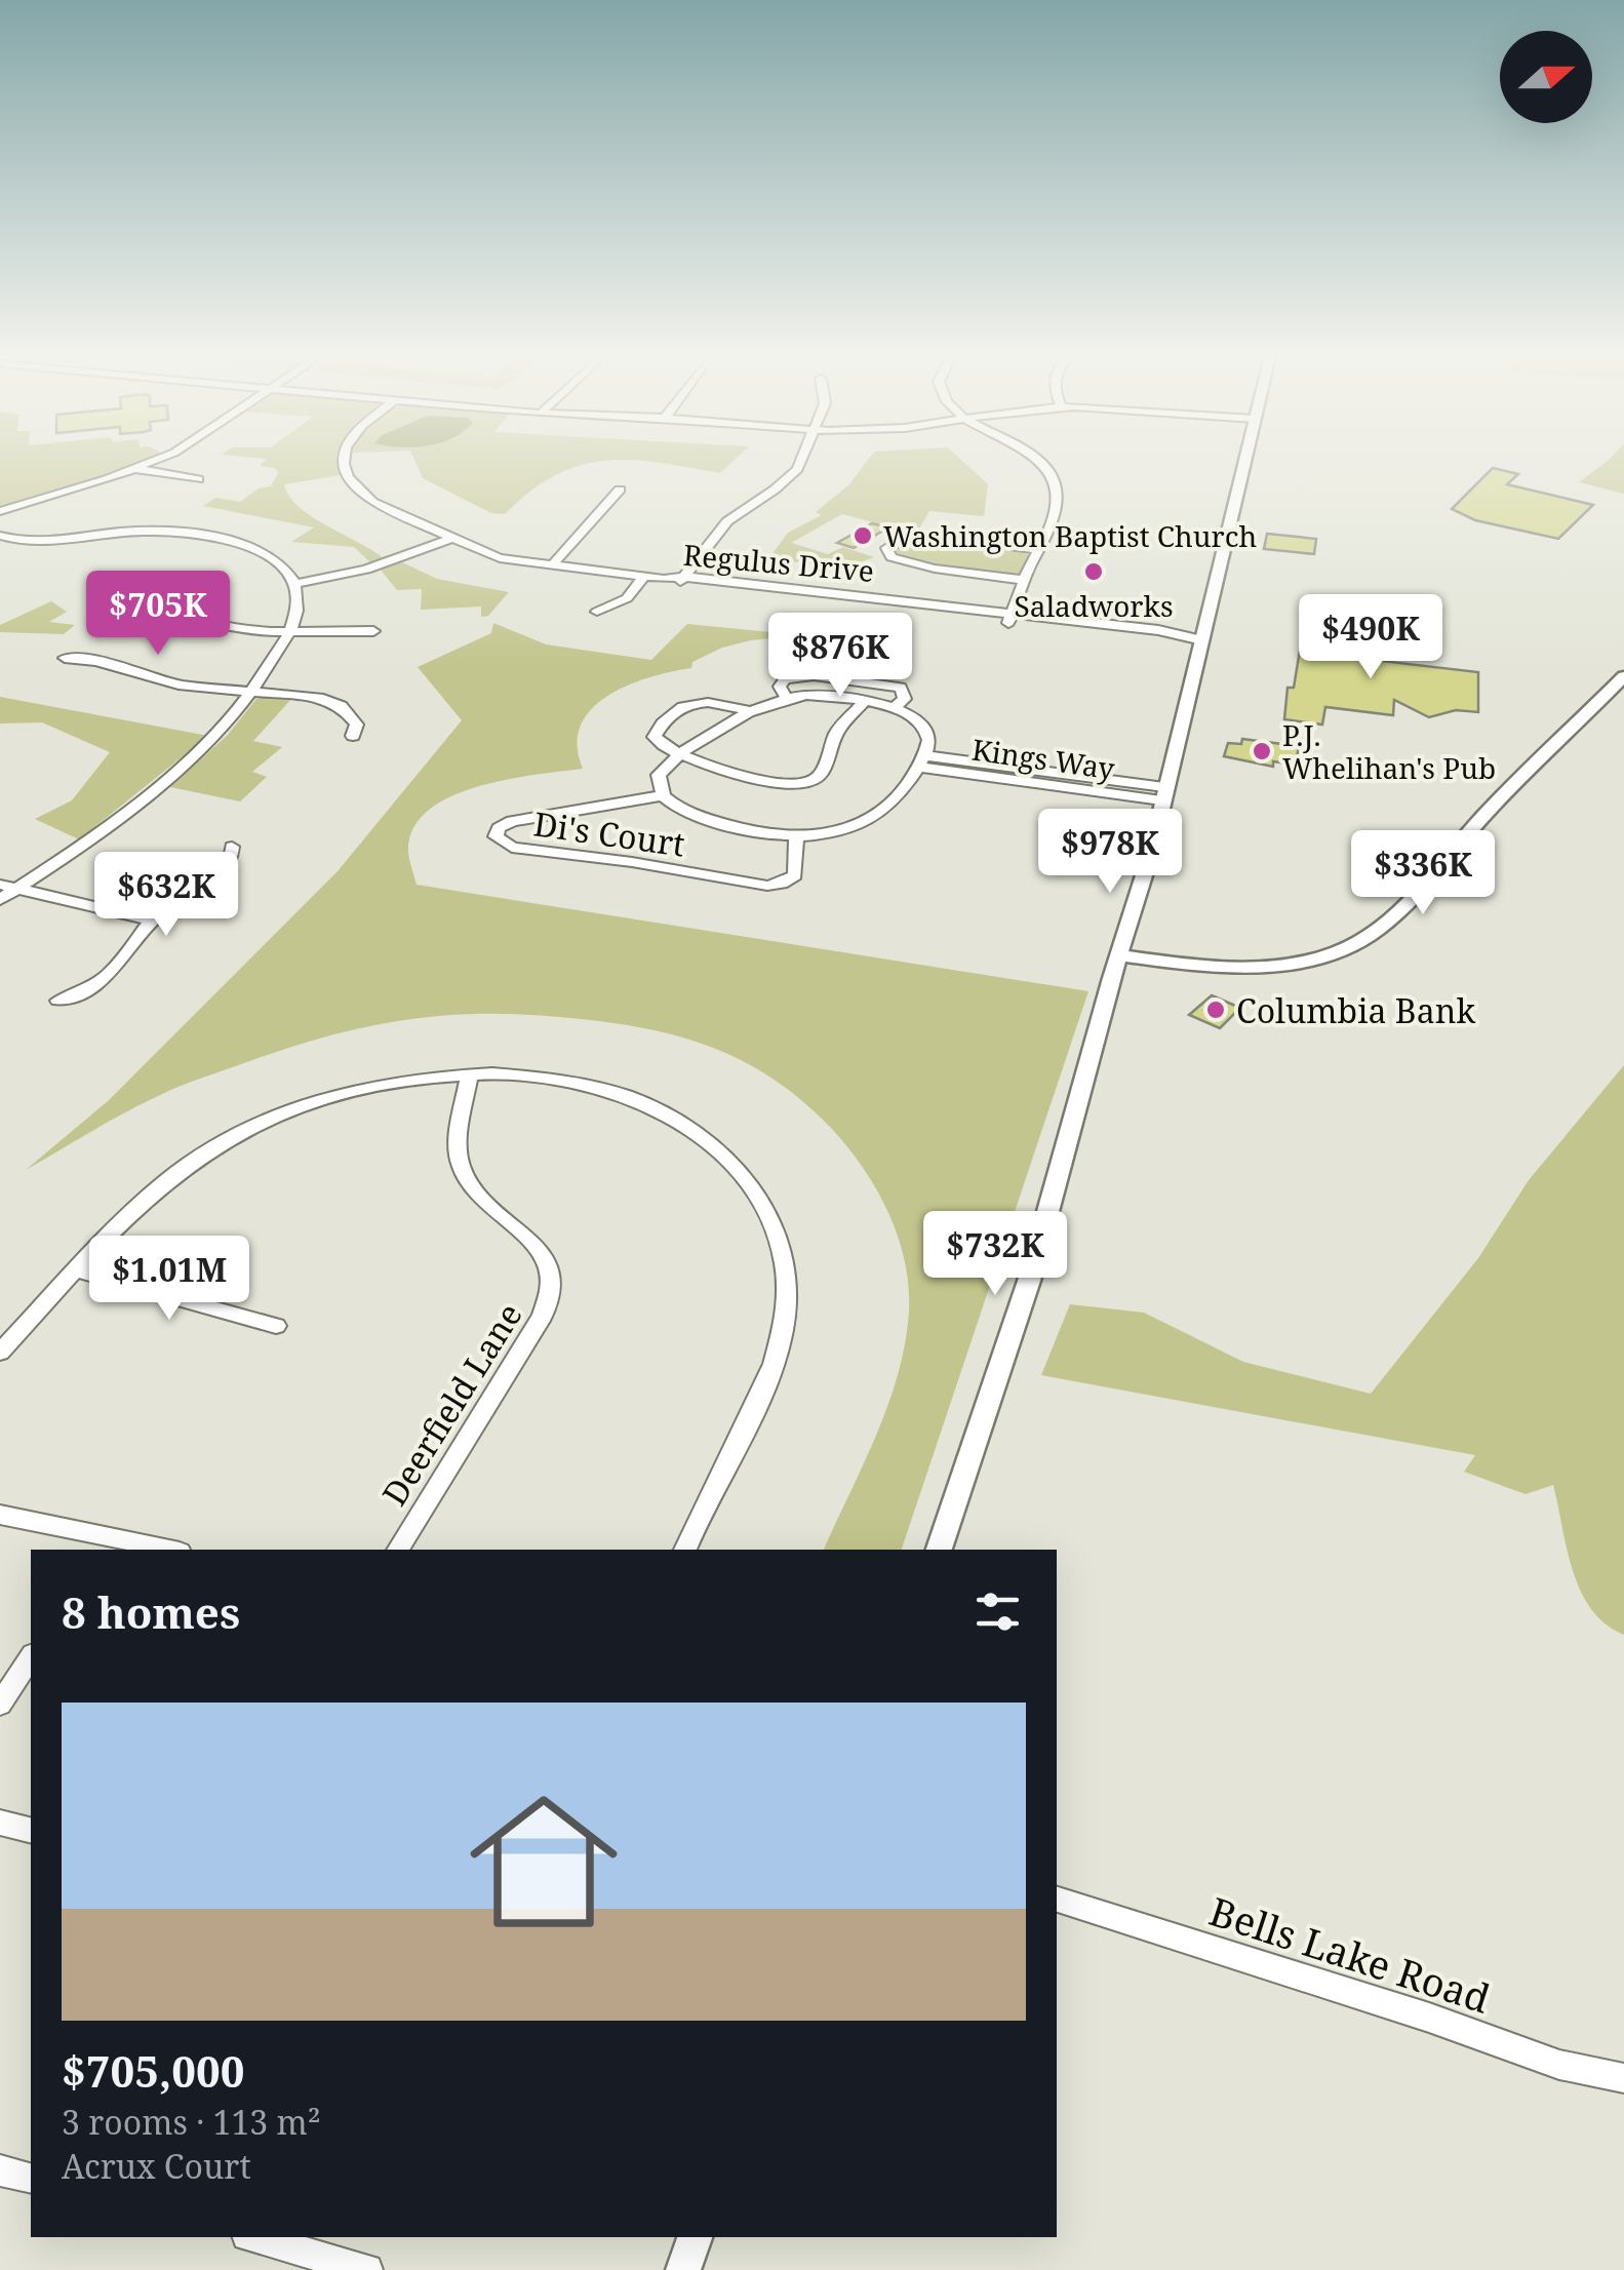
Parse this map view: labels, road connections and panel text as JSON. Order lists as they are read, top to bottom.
{
  "streets": {
    "street": [
      "Regulus Drive",
      "Kings Way",
      "Di's Court",
      "Deerfield Lane",
      "Bells Lake Road"
    ]
  },
  "places": [
    "Washington Baptist Church",
    "Saladworks",
    "P.J. Whelihan's Pub",
    "Columbia Bank"
  ],
  "north": "right",
  "page": {
    "price": [
      "$705K",
      "$490K",
      "$876K",
      "$978K",
      "$336K",
      "$632K",
      "$732K",
      "$1.01M"
    ],
    "heading": "8 homes",
    "list": [
      {
        "name": "$705,000",
        "note": "3 rooms · 113 m² · Acrux Court"
      }
    ]
  }
}
